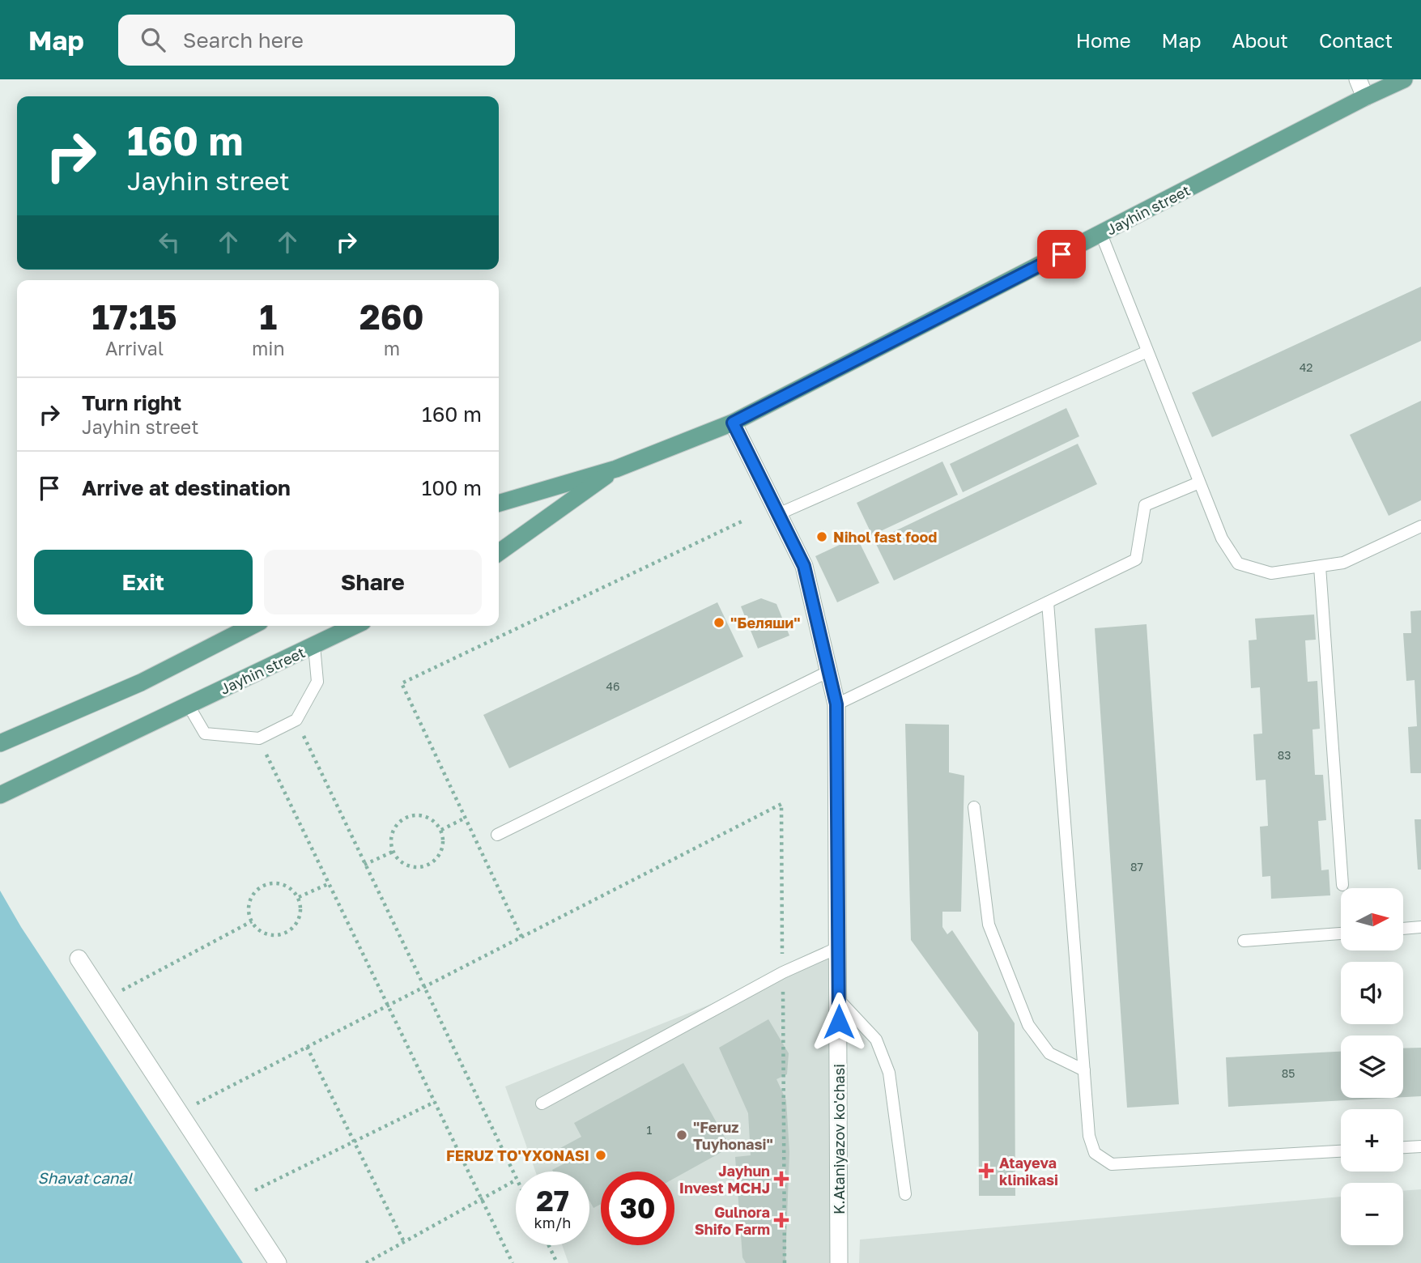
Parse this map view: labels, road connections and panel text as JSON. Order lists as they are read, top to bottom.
{
  "streets": {
    "main road": ["Jayhin street"],
    "street": ["K.Ataniyazov ko'chasi"]
  },
  "crossings": [
    ["Jayhin street", "K.Ataniyazov ko'chasi"]
  ],
  "water": ["Shavat canal"],
  "places": {
    "other": [
      "Nihol fast food",
      "\"Беляши\"",
      "\"Feruz Tuyhonasi\"",
      "FERUZ TO'YXONASI"
    ],
    "health": ["Atayeva klinikasi", "Jayhun Invest MCHJ", "Gulnora Shifo Farm"]
  },
  "house_numbers": [
    "42",
    "46",
    "83",
    "87",
    "85",
    "1"
  ],
  "north": "right",
  "page": {
    "header": "Map",
    "search": "Search here",
    "nav": [
      "Home",
      "Map",
      "About",
      "Contact"
    ],
    "turn": ["160 m", "Jayhin street"],
    "eta": [
      "17:15",
      "Arrival",
      "1",
      "min",
      "260",
      "m"
    ],
    "list": [
      {
        "name": "Turn right",
        "note": "Jayhin street",
        "value": "160 m"
      },
      {
        "name": "Arrive at destination",
        "value": "100 m"
      }
    ],
    "buttons": ["Exit", "Share"],
    "map_buttons": ["+", "−"],
    "speed": "27 km/h",
    "limit": "30"
  }
}
